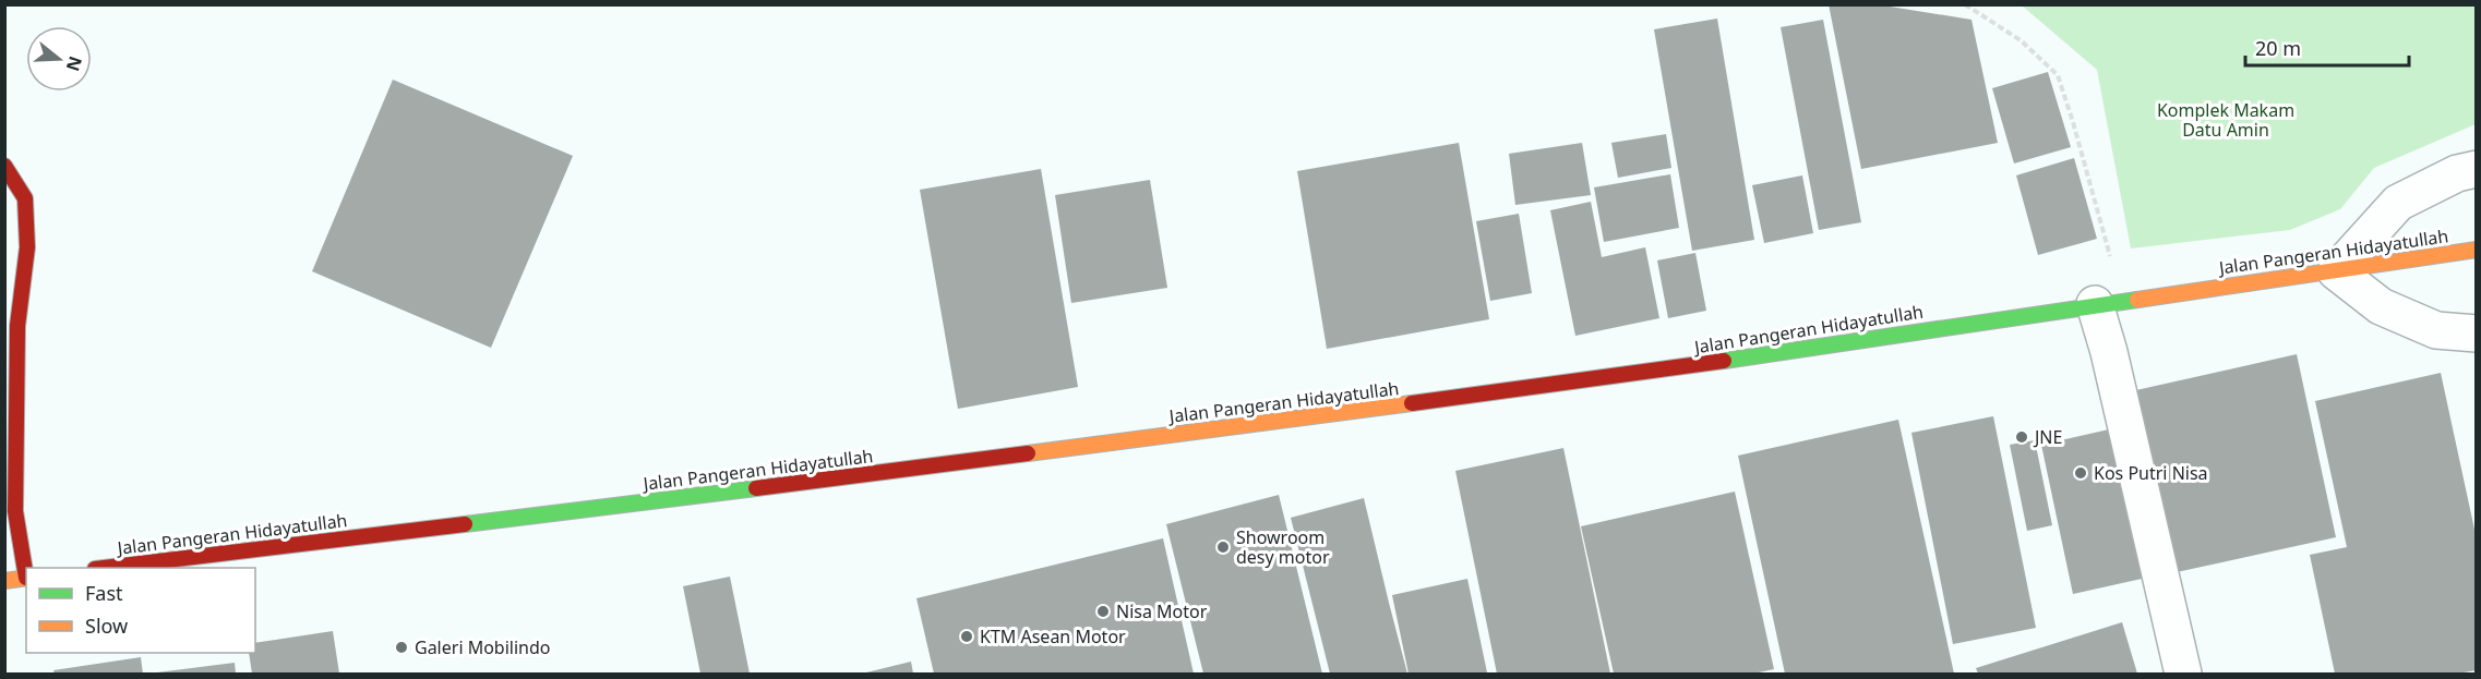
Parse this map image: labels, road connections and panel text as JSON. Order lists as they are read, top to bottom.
{
  "streets": {
    "main road": ["Jalan Pangeran Hidayatullah"]
  },
  "parks": ["Komplek Makam Datu Amin"],
  "places": [
    "JNE",
    "Kos Putri Nisa",
    "Showroom desy motor",
    "Nisa Motor",
    "KTM Asean Motor",
    "Galeri Mobilindo"
  ],
  "legend": ["Fast", "Slow"],
  "scale_bar": "20 m",
  "north": "right"
}
